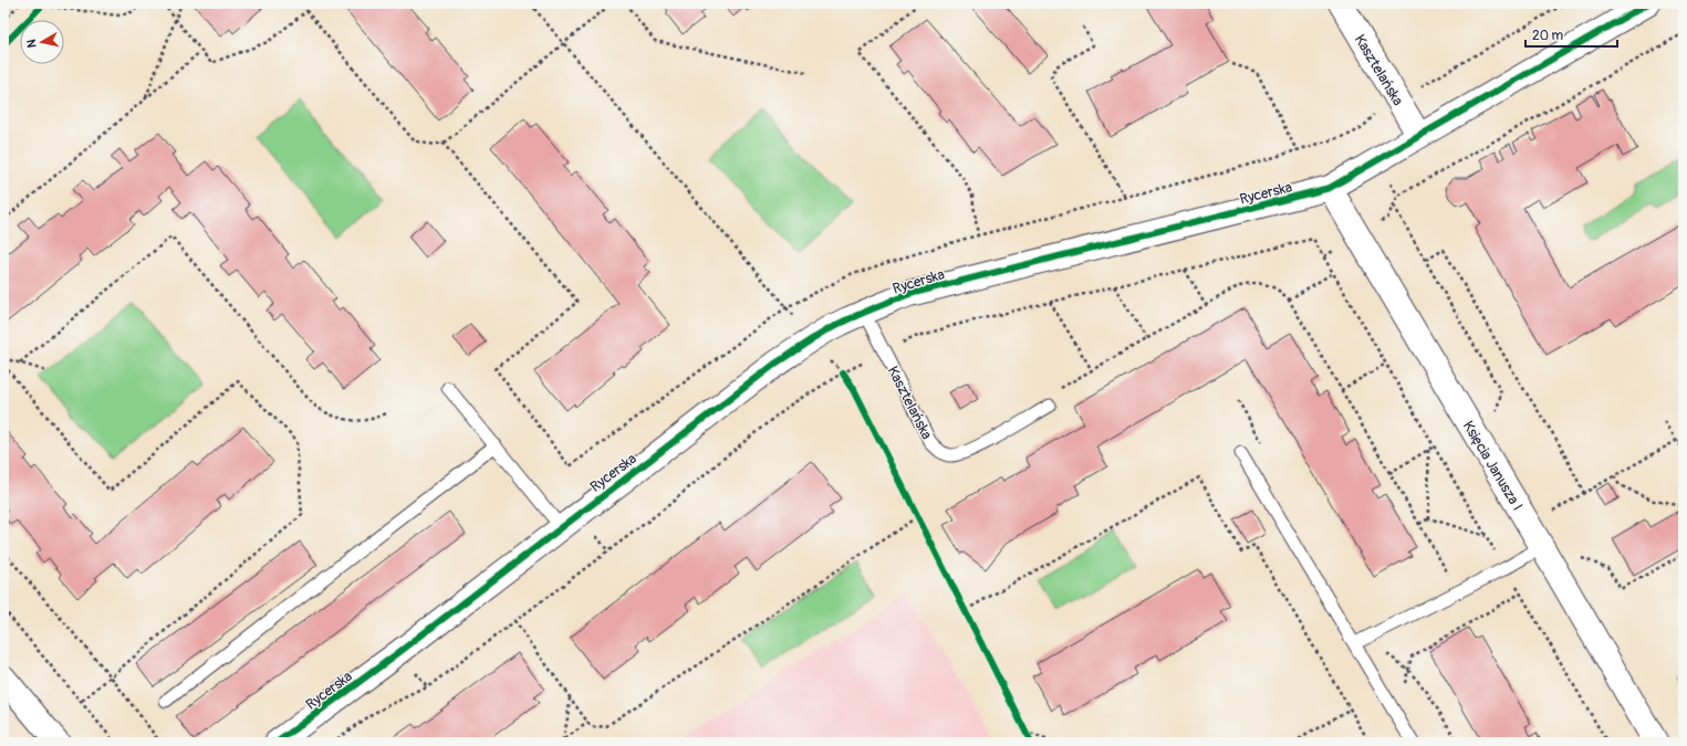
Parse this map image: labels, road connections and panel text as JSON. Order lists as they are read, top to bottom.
{
  "streets": {
    "street": ["Kasztelańska", "Rycerska", "Księcia Janusza I"]
  },
  "crossings": [
    ["Kasztelańska", "Rycerska"],
    ["Rycerska", "Księcia Janusza I"]
  ],
  "scale_bar": "20 m",
  "north": "left"
}
